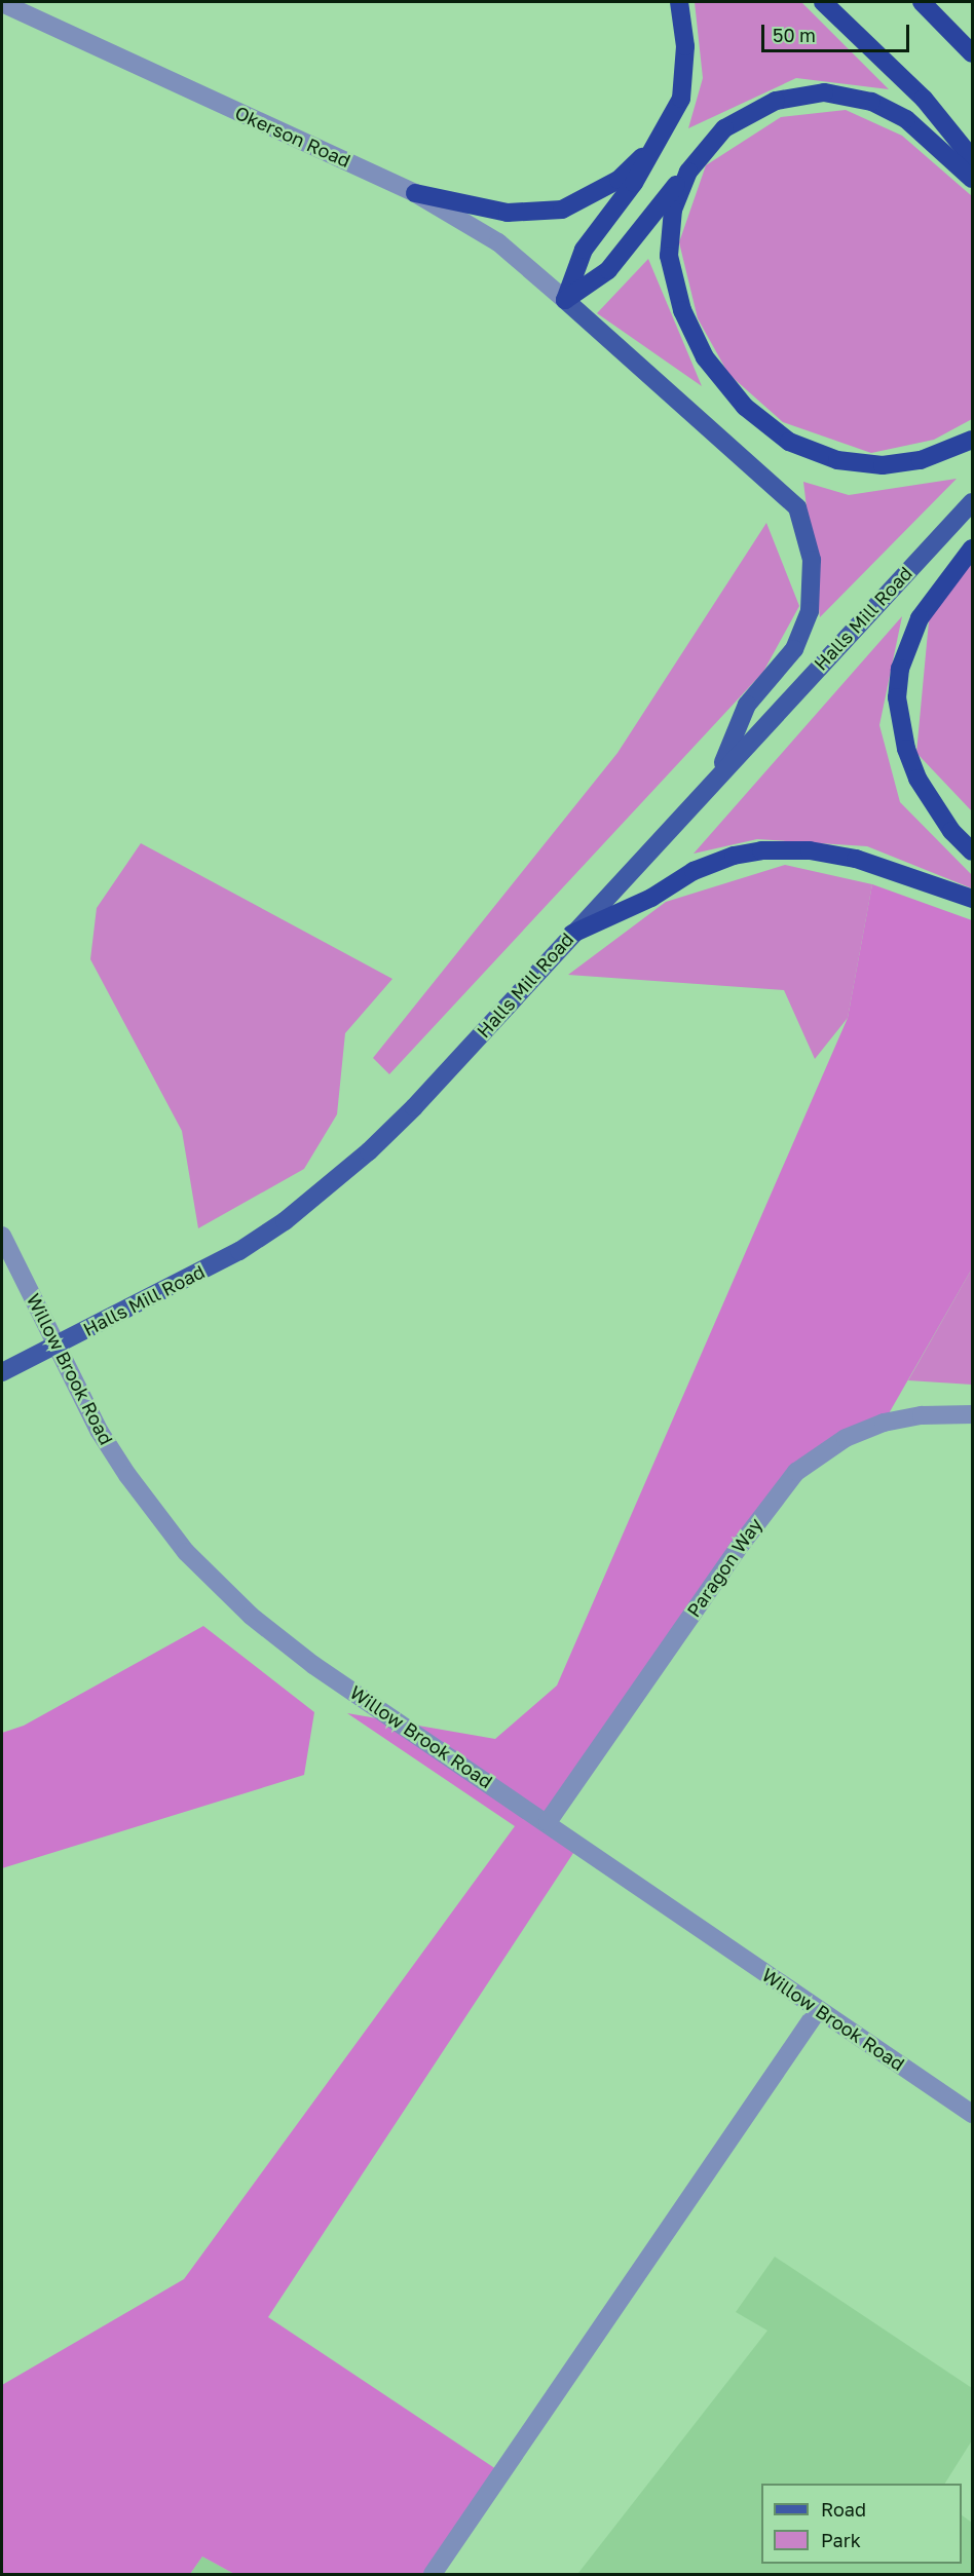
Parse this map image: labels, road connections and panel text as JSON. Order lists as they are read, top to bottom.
{
  "streets": {
    "main road": ["Halls Mill Road"],
    "street": ["Okerson Road", "Willow Brook Road", "Paragon Way"]
  },
  "crossings": [
    ["Halls Mill Road", "Willow Brook Road"],
    ["Willow Brook Road", "Paragon Way"]
  ],
  "legend": ["Road", "Park"],
  "scale_bar": "50 m"
}
